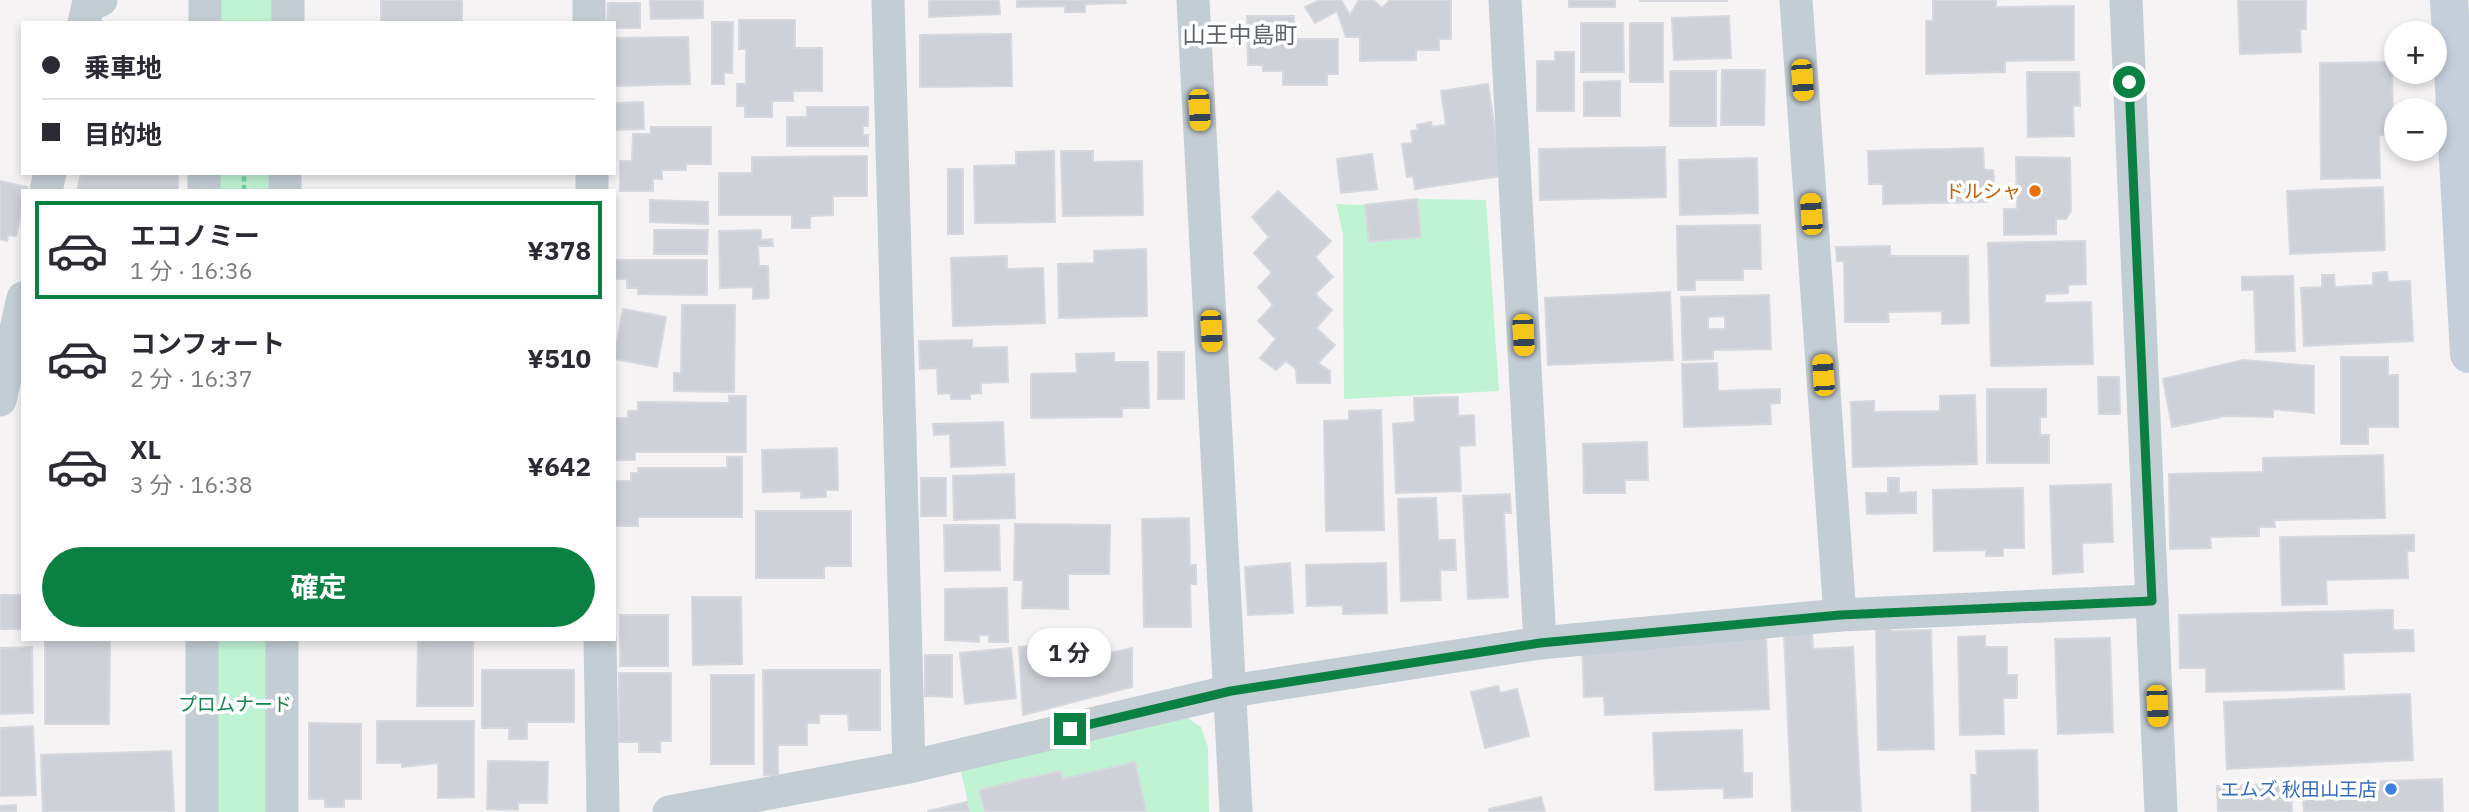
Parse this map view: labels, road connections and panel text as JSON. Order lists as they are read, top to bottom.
{
  "districts": ["山王中島町"],
  "parks": ["プロムナード"],
  "places": ["ドルシャ", "エムズ 秋田山王店"],
  "page": {
    "map_buttons": ["+", "−"],
    "banner": ["乗車地", "目的地"],
    "list": [
      {
        "name": "エコノミー",
        "note": "1 分 · 16:36",
        "value": "¥378"
      },
      {
        "name": "コンフォート",
        "note": "2 分 · 16:37",
        "value": "¥510"
      },
      {
        "name": "XL",
        "note": "3 分 · 16:38",
        "value": "¥642"
      }
    ],
    "buttons": "確定",
    "bubble": "1 分"
  }
}
